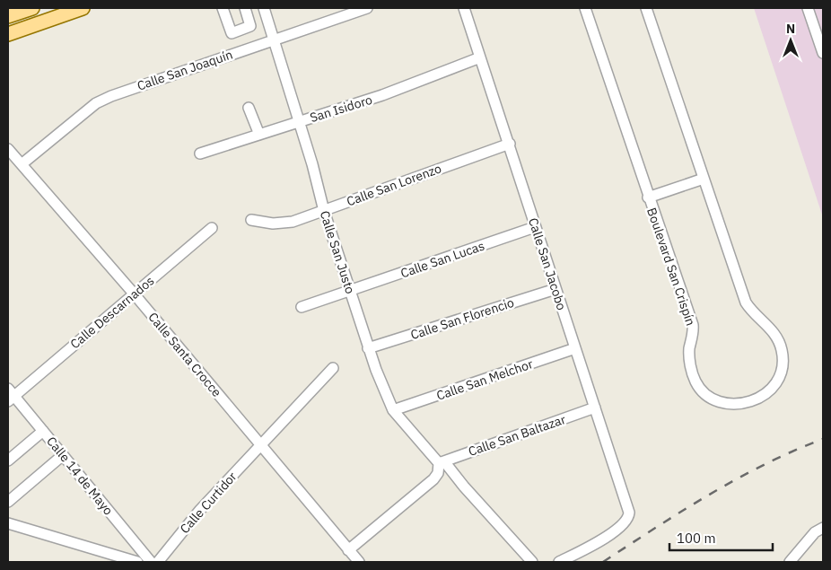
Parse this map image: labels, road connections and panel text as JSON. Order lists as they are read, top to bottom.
{
  "streets": {
    "street": [
      "Calle San Joaquín",
      "San Isidoro",
      "Calle San Lorenzo",
      "Calle San Justo",
      "Calle San Lucas",
      "Calle San Jacobo",
      "Boulevard San Crispín",
      "Calle Descarnados",
      "Calle San Florencio",
      "Calle Santa Crocce",
      "Calle San Melchor",
      "Calle San Baltazar",
      "Calle 14 de Mayo",
      "Calle Curtidor"
    ]
  },
  "crossings": [
    ["Calle San Joaquín", "Calle San Justo"],
    ["Calle San Joaquín", "Calle Santa Crocce"],
    ["San Isidoro", "Calle San Justo"],
    ["San Isidoro", "Calle San Jacobo"],
    ["Calle San Lorenzo", "Calle San Justo"],
    ["Calle San Lorenzo", "Calle San Jacobo"],
    ["Calle San Justo", "Calle San Lucas"],
    ["Calle San Justo", "Calle San Florencio"],
    ["Calle San Justo", "Calle San Melchor"],
    ["Calle San Justo", "Calle San Baltazar"],
    ["Calle San Lucas", "Calle San Jacobo"],
    ["Calle San Jacobo", "Calle San Florencio"],
    ["Calle San Jacobo", "Calle San Melchor"],
    ["Calle San Jacobo", "Calle San Baltazar"],
    ["Calle Descarnados", "Calle Santa Crocce"],
    ["Calle Descarnados", "Calle 14 de Mayo"],
    ["Calle Santa Crocce", "Calle Curtidor"]
  ],
  "scale_bar": "100 m",
  "north": "top"
}
